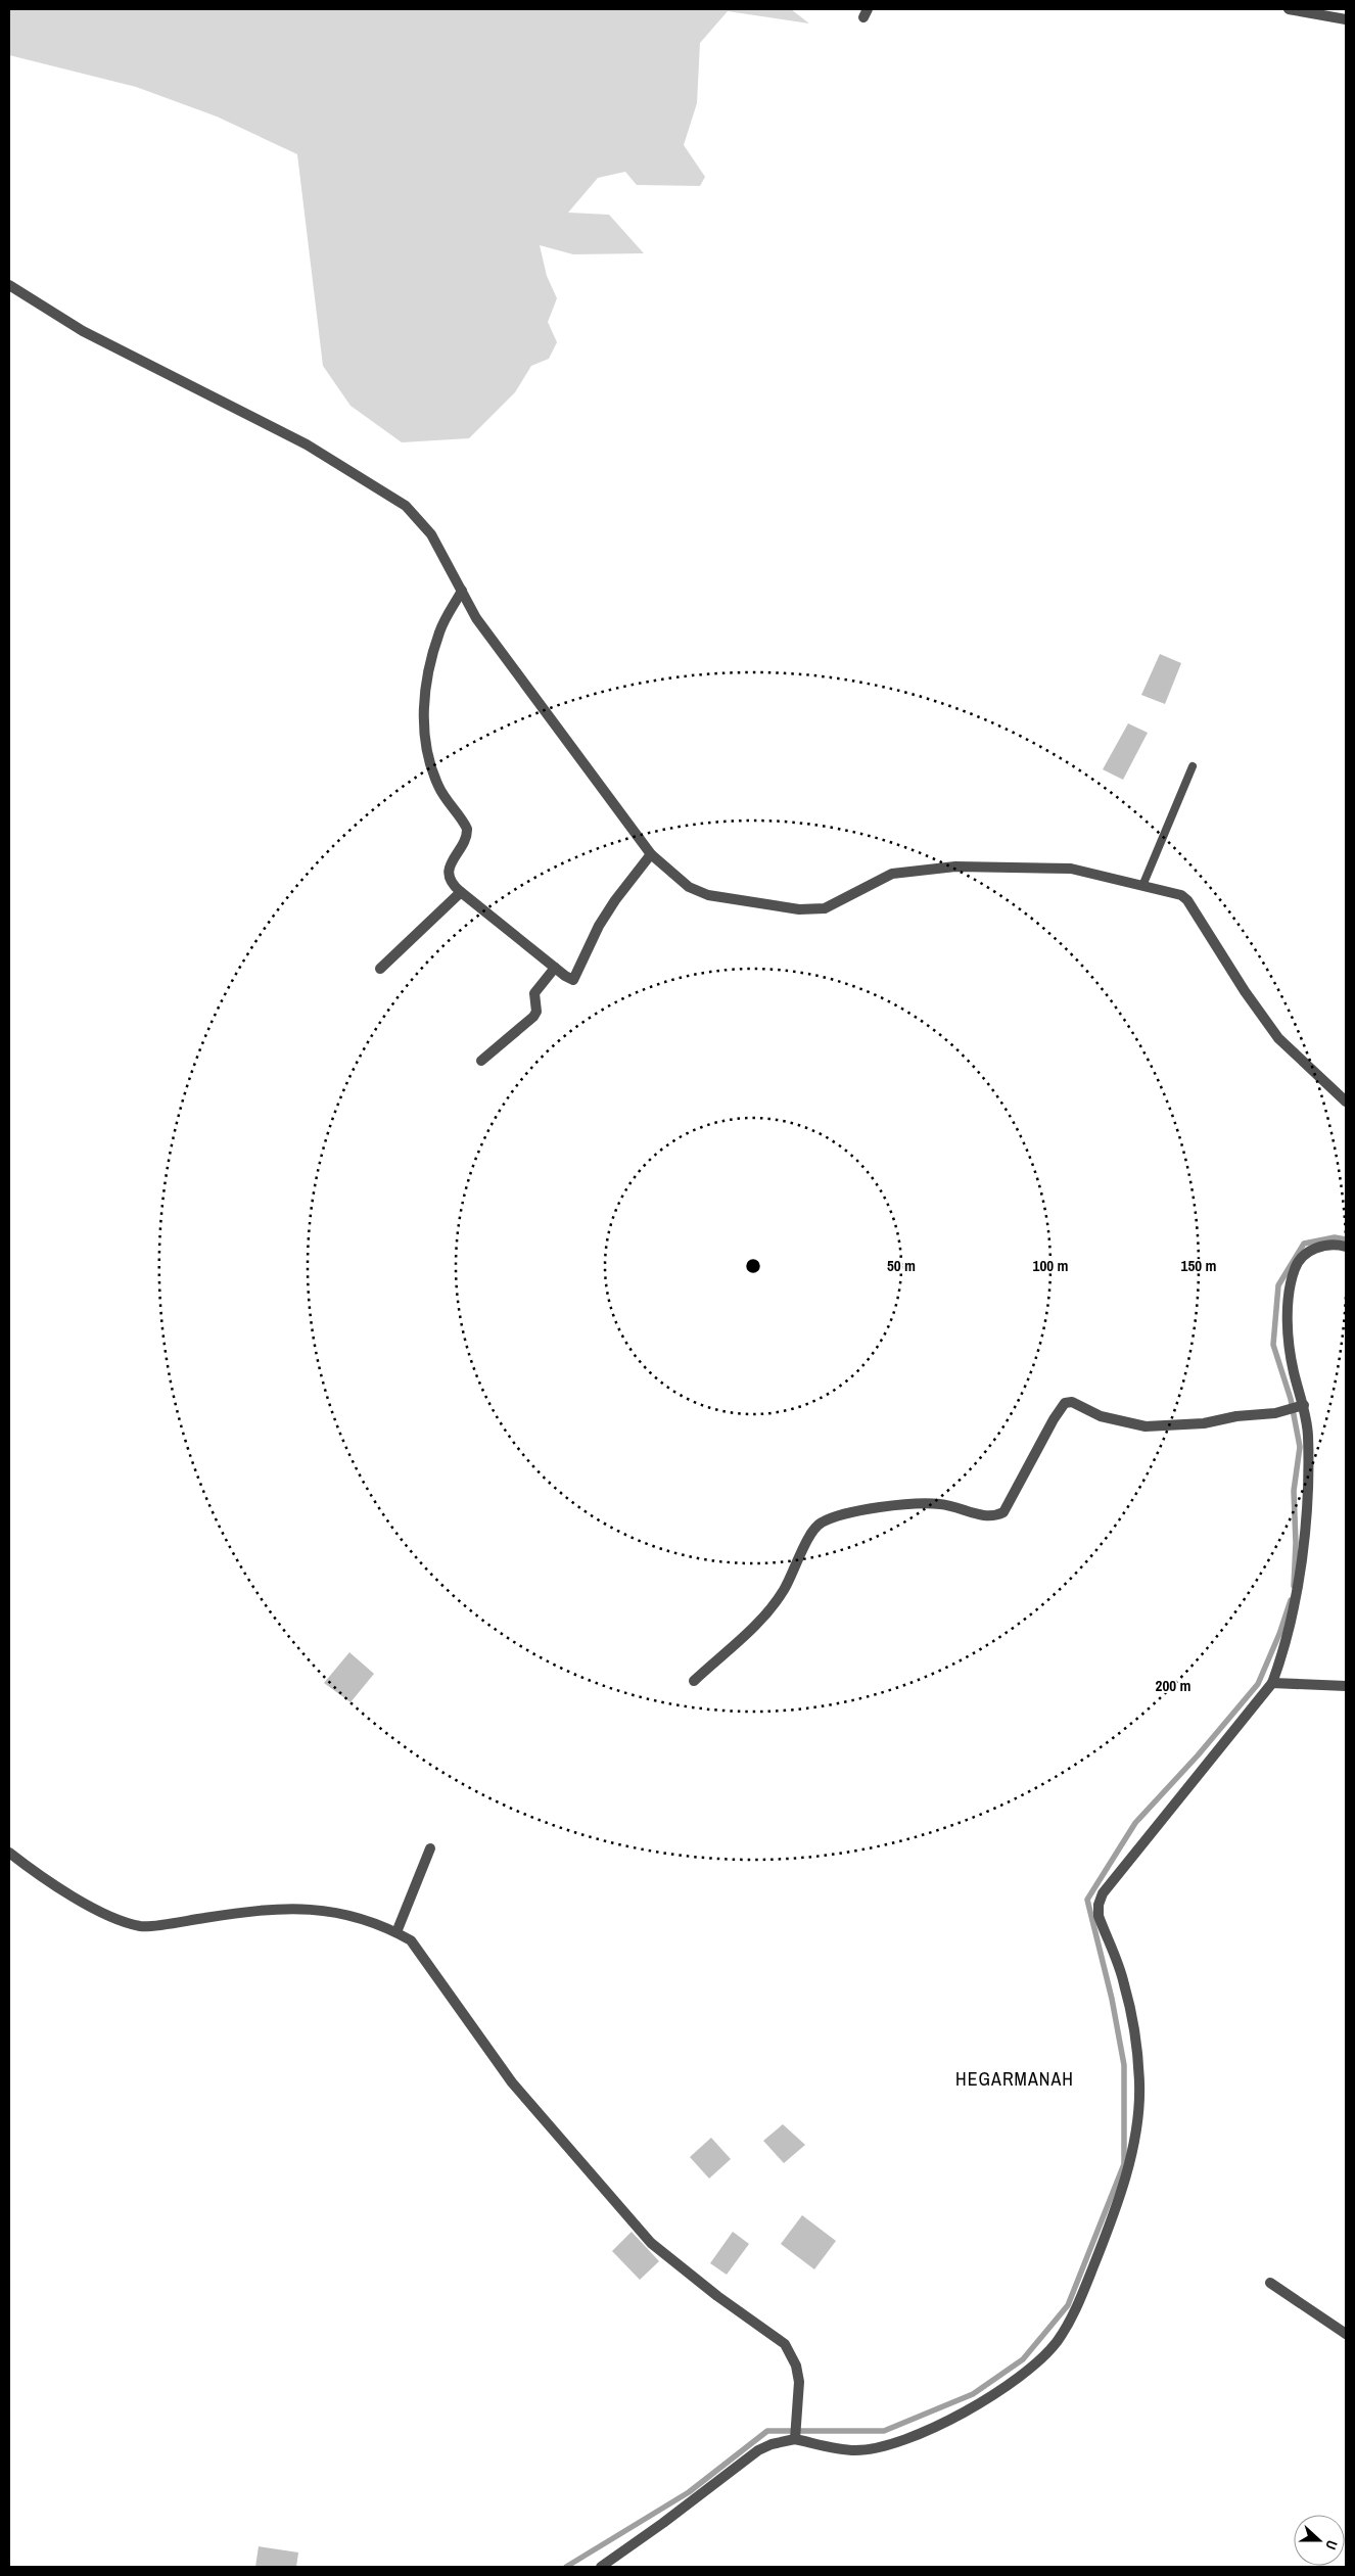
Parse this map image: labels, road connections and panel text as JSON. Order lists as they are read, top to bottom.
{
  "districts": ["HEGARMANAH"],
  "north": "right",
  "rings": [
    "50 m",
    "100 m",
    "150 m",
    "200 m"
  ]
}
